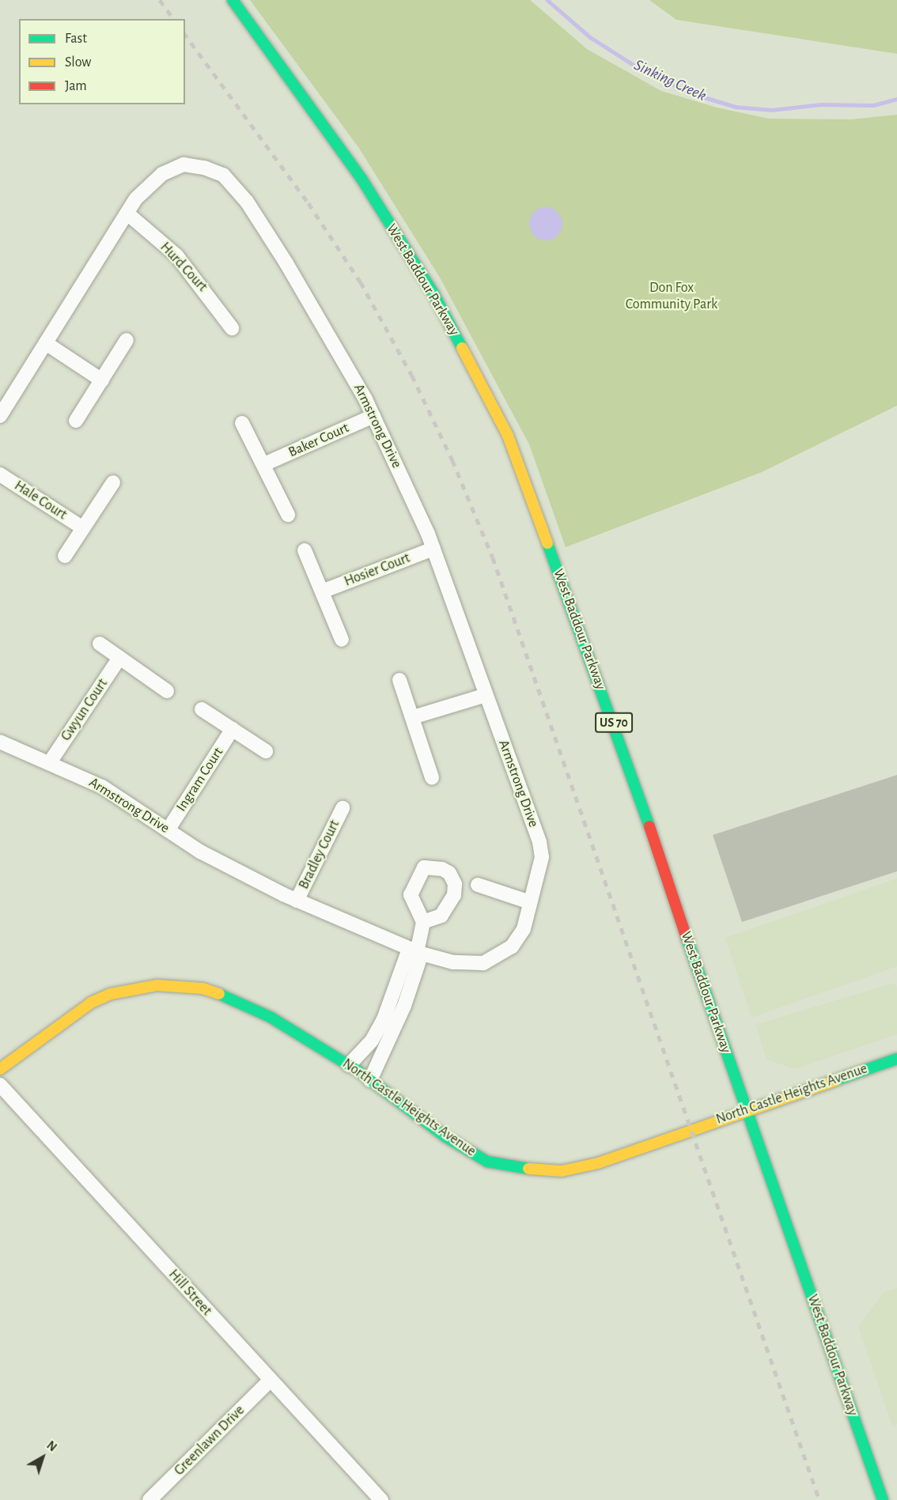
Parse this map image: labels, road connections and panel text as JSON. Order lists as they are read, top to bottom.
{
  "streets": {
    "main road": ["West Baddour Parkway", "US 70", "North Castle Heights Avenue"],
    "street": [
      "Hurd Court",
      "Armstrong Drive",
      "Baker Court",
      "Hale Court",
      "Hosier Court",
      "Gwyun Court",
      "Ingram Court",
      "Bradley Court",
      "Hill Street",
      "Greenlawn Drive"
    ]
  },
  "crossings": [
    ["Hurd Court", "Armstrong Drive"],
    ["West Baddour Parkway", "North Castle Heights Avenue"],
    ["Armstrong Drive", "Baker Court"],
    ["Armstrong Drive", "Hosier Court"],
    ["Armstrong Drive", "Gwyun Court"],
    ["Armstrong Drive", "Ingram Court"],
    ["Armstrong Drive", "Bradley Court"],
    ["Hill Street", "Greenlawn Drive"]
  ],
  "water": ["Sinking Creek"],
  "parks": ["Don Fox Community Park"],
  "legend": ["Fast", "Slow", "Jam"],
  "north": "top right"
}
